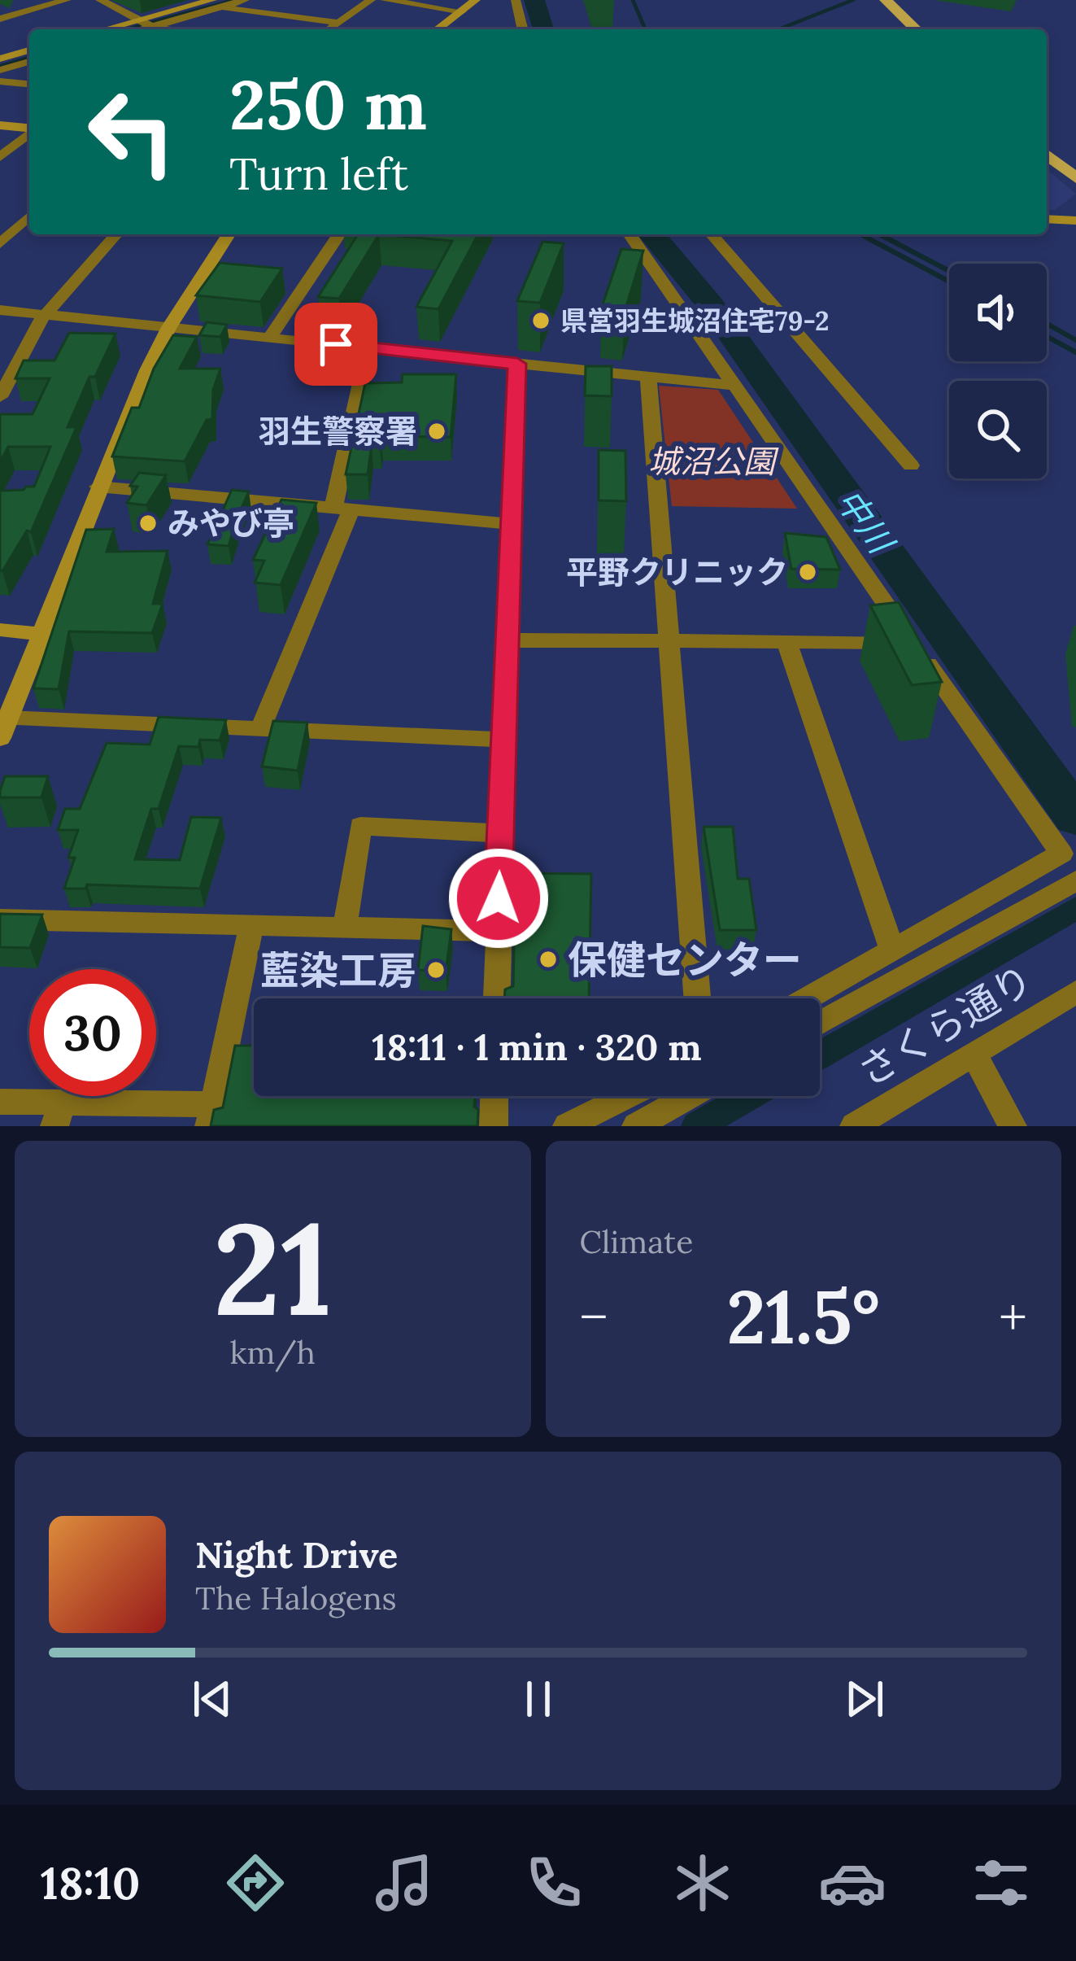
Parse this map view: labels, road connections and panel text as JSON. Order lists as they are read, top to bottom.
{
  "streets": {
    "street": ["さくら通り"]
  },
  "water": ["中川"],
  "parks": ["城沼公園"],
  "places": [
    "県営羽生城沼住宅79-2",
    "羽生警察署",
    "みやび亭",
    "平野クリニック",
    "保健センター",
    "藍染工房"
  ],
  "page": {
    "turn": ["250 m", "Turn left"],
    "limit": "30",
    "trip": "18:11 · 1 min · 320 m",
    "tile": [
      ["21", "km/h"],
      "Climate"
    ],
    "heat": ["−", "21.5°", "+"],
    "song": ["Night Drive", "The Halogens"],
    "tabs": "18:10"
  }
}
